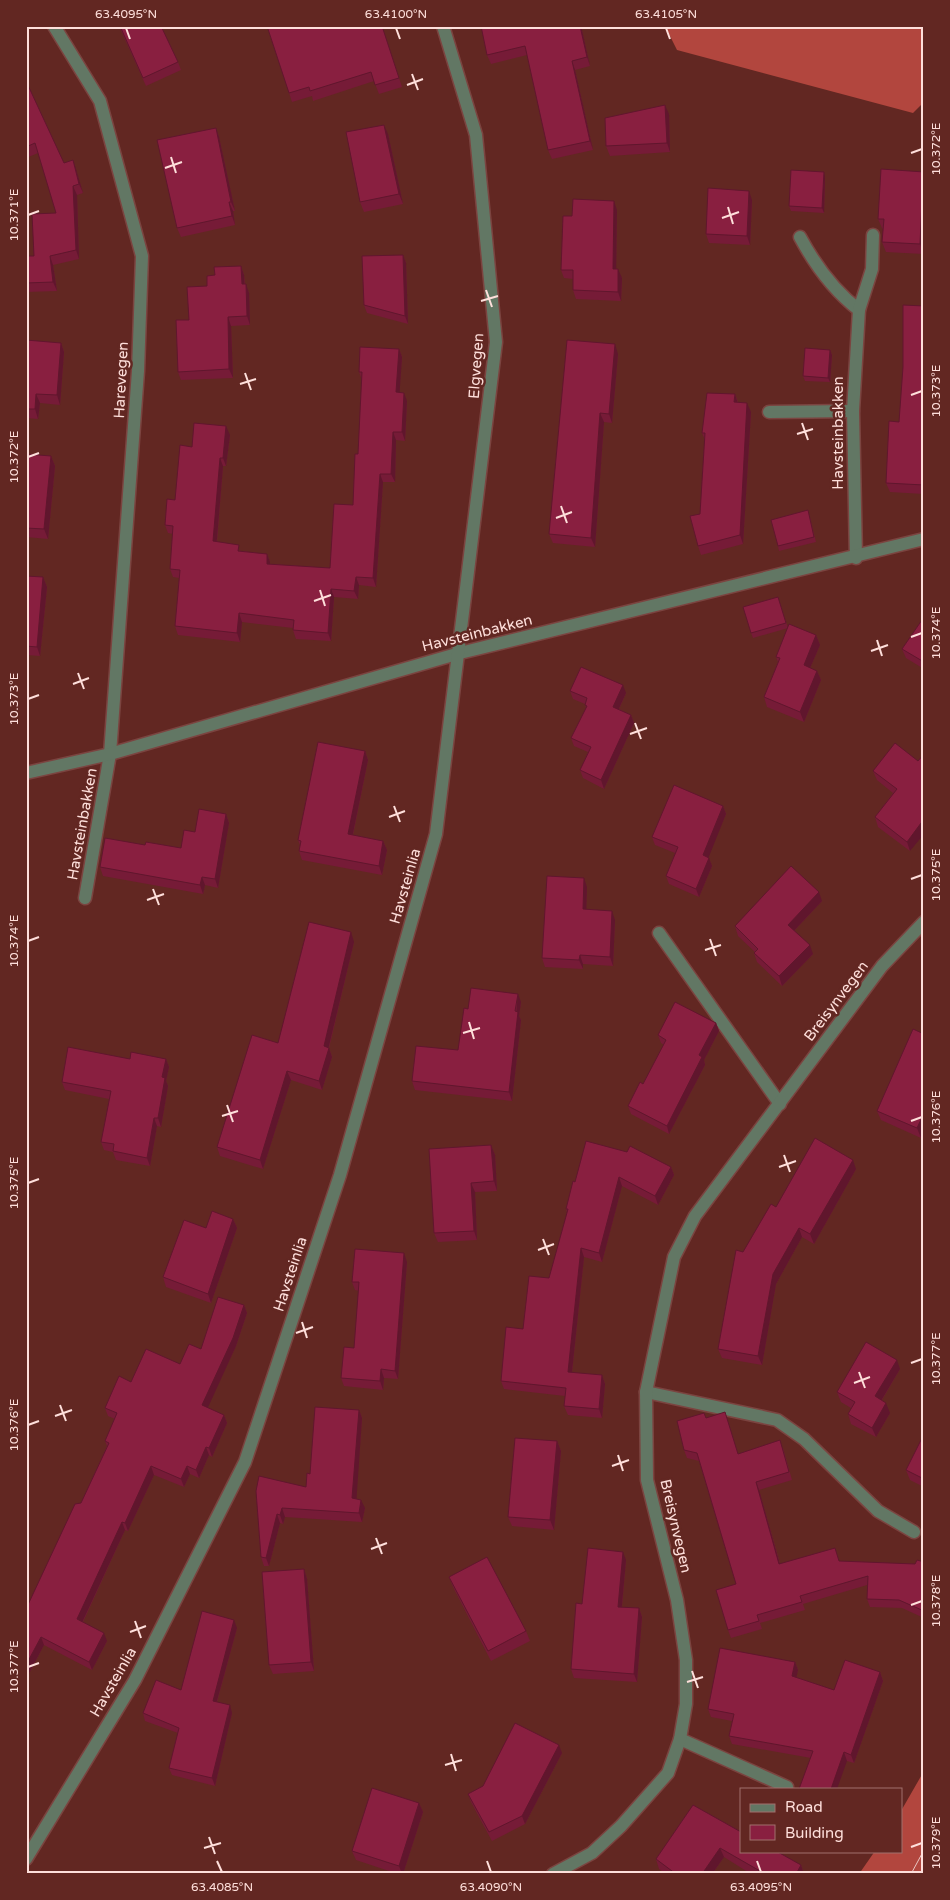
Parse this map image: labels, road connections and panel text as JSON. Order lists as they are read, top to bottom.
{
  "streets": {
    "street": [
      "Elgvegen",
      "Harevegen",
      "Havsteinbakken",
      "Havsteinlia",
      "Breisynvegen"
    ]
  },
  "crossings": [
    ["Elgvegen", "Havsteinbakken"],
    ["Elgvegen", "Havsteinlia"],
    ["Harevegen", "Havsteinbakken"],
    ["Havsteinbakken", "Havsteinlia"]
  ],
  "legend": ["Road", "Building"],
  "coordinates": [
    "63.4095°N",
    "63.4100°N",
    "63.4105°N",
    "10.372°E",
    "10.371°E",
    "10.373°E",
    "10.374°E",
    "10.375°E",
    "10.376°E",
    "10.377°E",
    "10.378°E",
    "10.379°E",
    "63.4085°N",
    "63.4090°N"
  ]
}
